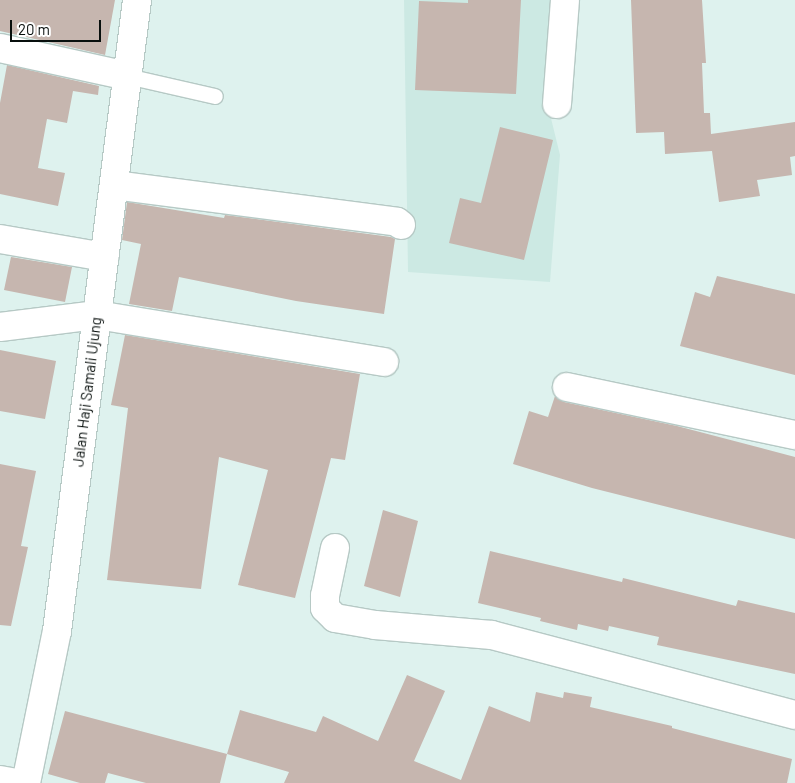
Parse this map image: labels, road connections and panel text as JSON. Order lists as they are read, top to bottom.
{
  "streets": {
    "street": ["Jalan Haji Samali Ujung"]
  },
  "scale_bar": "20 m"
}
